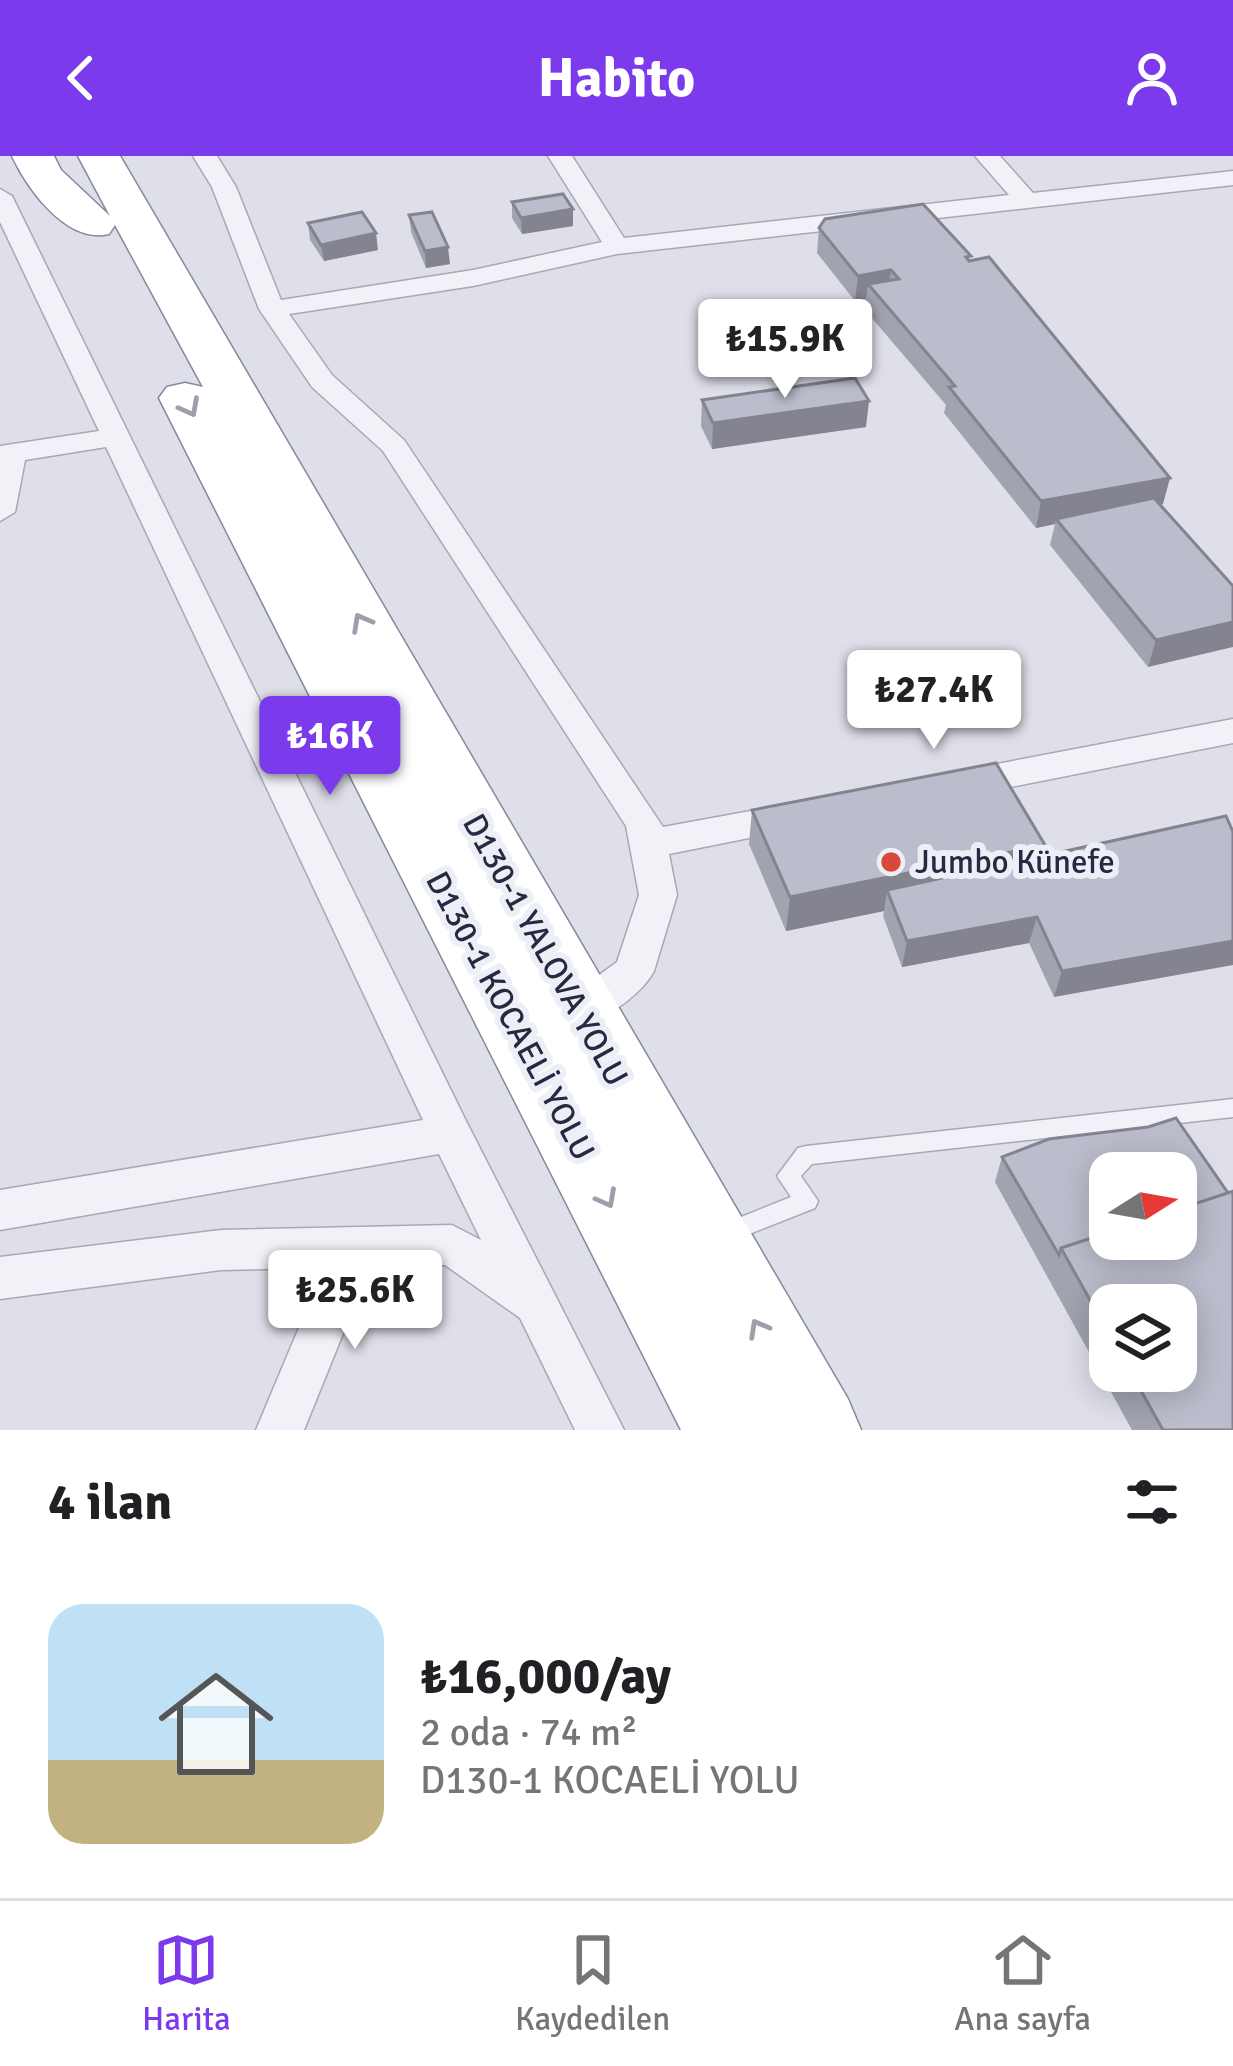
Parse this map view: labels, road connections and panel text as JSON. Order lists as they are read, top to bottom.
{
  "streets": {
    "highway": ["D130-1 YALOVA YOLU", "D130-1 KOCAELİ YOLU"]
  },
  "crossings": [
    ["D130-1 YALOVA YOLU", "D130-1 KOCAELİ YOLU"]
  ],
  "one_way": ["D130-1 YALOVA YOLU", "D130-1 KOCAELİ YOLU"],
  "places": ["Jumbo Künefe"],
  "north": "right",
  "page": {
    "header": "Habito",
    "price": [
      "₺15.9K",
      "₺27.4K",
      "₺16K",
      "₺25.6K"
    ],
    "heading": "4 ilan",
    "list": [
      {
        "name": "₺16,000/ay",
        "note": "2 oda · 74 m² · D130-1 KOCAELİ YOLU"
      }
    ],
    "tabs": ["Harita", "Kaydedilen", "Ana sayfa"]
  }
}
